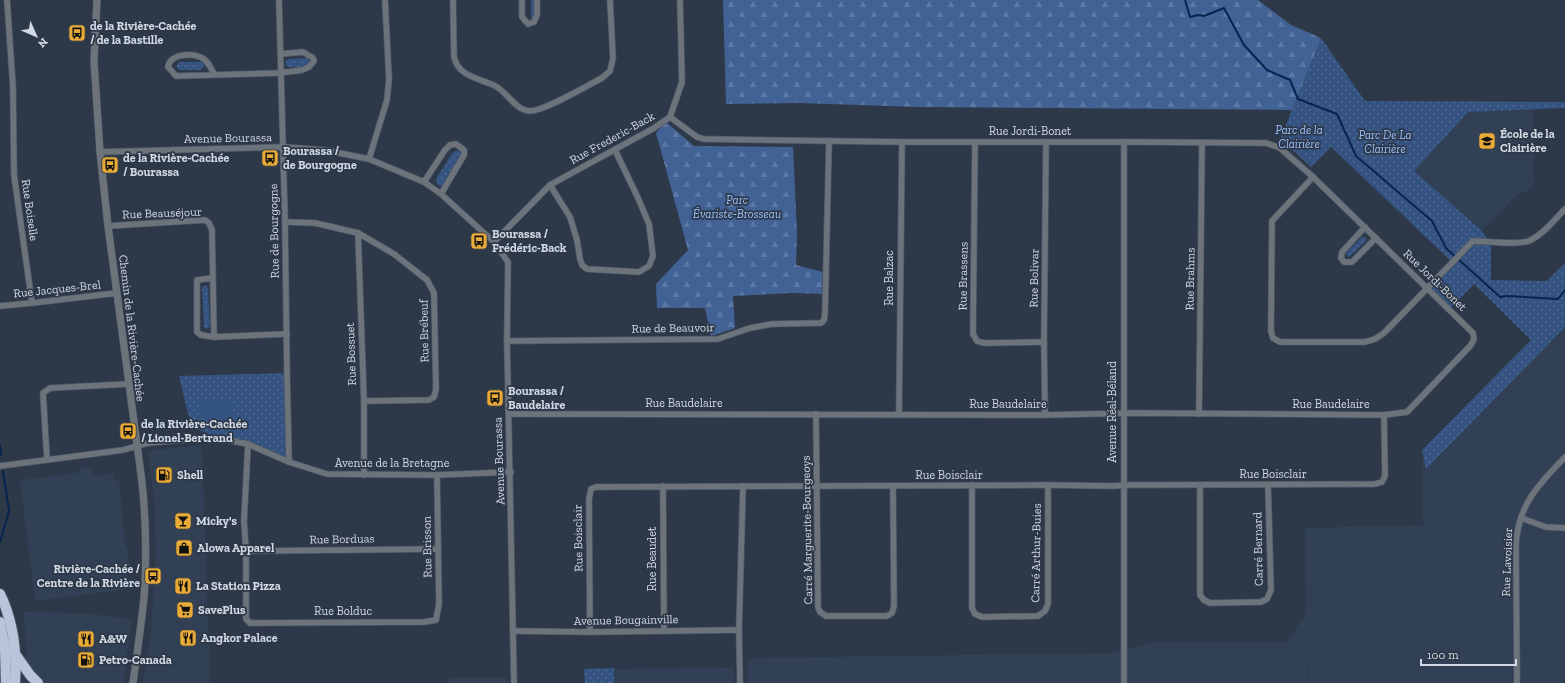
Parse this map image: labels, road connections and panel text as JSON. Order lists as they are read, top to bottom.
{
  "streets": {
    "street": [
      "Rue Jordi-Bonet",
      "Avenue Bourassa",
      "Rue Frederic-Back",
      "Rue Boiselle",
      "Rue Beauséjour",
      "Rue de Bourgogne",
      "Rue Brassens",
      "Rue Balzac",
      "Rue Bolivar",
      "Rue Brahms",
      "Rue Jacques-Brel",
      "Chemin de la Rivière-Cachée",
      "Rue de Beauvoir",
      "Rue Brébeuf",
      "Rue Bossuet",
      "Rue Baudelaire",
      "Avenue Réal-Béland",
      "Avenue de la Bretagne",
      "Rue Boisclair",
      "Carré Marguerite-Bourgeoys",
      "Rue Borduas",
      "Rue Brisson",
      "Carré Bernard",
      "Carré Arthur-Buies",
      "Rue Beaudet",
      "Rue Lavoisier",
      "Rue Bolduc",
      "Avenue Bougainville"
    ]
  },
  "crossings": [
    ["Rue Jordi-Bonet", "Rue Frederic-Back"],
    ["Rue Jordi-Bonet", "Rue Brassens"],
    ["Rue Jordi-Bonet", "Rue Balzac"],
    ["Rue Jordi-Bonet", "Rue Bolivar"],
    ["Rue Jordi-Bonet", "Rue Brahms"],
    ["Rue Jordi-Bonet", "Rue de Beauvoir"],
    ["Rue Jordi-Bonet", "Rue Baudelaire"],
    ["Rue Jordi-Bonet", "Avenue Réal-Béland"],
    ["Avenue Bourassa", "Rue Frederic-Back"],
    ["Avenue Bourassa", "Rue de Bourgogne"],
    ["Avenue Bourassa", "Chemin de la Rivière-Cachée"],
    ["Avenue Bourassa", "Rue de Beauvoir"],
    ["Avenue Bourassa", "Rue Baudelaire"],
    ["Avenue Bourassa", "Avenue de la Bretagne"],
    ["Avenue Bourassa", "Avenue Bougainville"],
    ["Rue Boiselle", "Rue Jacques-Brel"],
    ["Rue Beauséjour", "Chemin de la Rivière-Cachée"],
    ["Rue de Bourgogne", "Rue Brébeuf"],
    ["Rue de Bourgogne", "Avenue de la Bretagne"],
    ["Rue Brassens", "Rue Bolivar"],
    ["Rue Balzac", "Rue Baudelaire"],
    ["Rue Bolivar", "Rue Baudelaire"],
    ["Rue Brahms", "Rue Baudelaire"],
    ["Rue Jacques-Brel", "Chemin de la Rivière-Cachée"],
    ["Chemin de la Rivière-Cachée", "Avenue de la Bretagne"],
    ["Rue Brébeuf", "Rue Bossuet"],
    ["Rue Bossuet", "Avenue de la Bretagne"],
    ["Rue Baudelaire", "Avenue Réal-Béland"],
    ["Rue Baudelaire", "Rue Boisclair"],
    ["Rue Baudelaire", "Carré Marguerite-Bourgeoys"],
    ["Avenue Réal-Béland", "Rue Boisclair"],
    ["Avenue de la Bretagne", "Rue Brisson"],
    ["Rue Boisclair", "Carré Marguerite-Bourgeoys"],
    ["Rue Boisclair", "Carré Bernard"],
    ["Rue Boisclair", "Carré Arthur-Buies"],
    ["Rue Boisclair", "Rue Beaudet"],
    ["Rue Boisclair", "Avenue Bougainville"],
    ["Rue Borduas", "Rue Brisson"],
    ["Rue Borduas", "Rue Bolduc"],
    ["Rue Brisson", "Rue Bolduc"],
    ["Rue Beaudet", "Avenue Bougainville"]
  ],
  "parks": ["Parc de la Clairière", "Parc De La Clairière", "Parc Évariste-Brosseau"],
  "places": {
    "bus stop": [
      "de la Rivière-Cachée / de la Bastille",
      "Bourassa / de Bourgogne",
      "de la Rivière-Cachée / Bourassa",
      "Bourassa / Frédéric-Back",
      "Bourassa / Baudelaire",
      "de la Rivière-Cachée / Lionel-Bertrand",
      "Rivière-Cachée / Centre de la Rivière"
    ],
    "school or university": ["École de la Clairière"],
    "fuel station": ["Shell", "Petro-Canada"],
    "bar": ["Micky's"],
    "shop": ["Alowa Apparel"],
    "restaurant": ["La Station Pizza", "Angkor Palace", "A&W"],
    "supermarket": ["SavePlus"]
  },
  "scale_bar": "100 m",
  "north": "bottom right"
}
